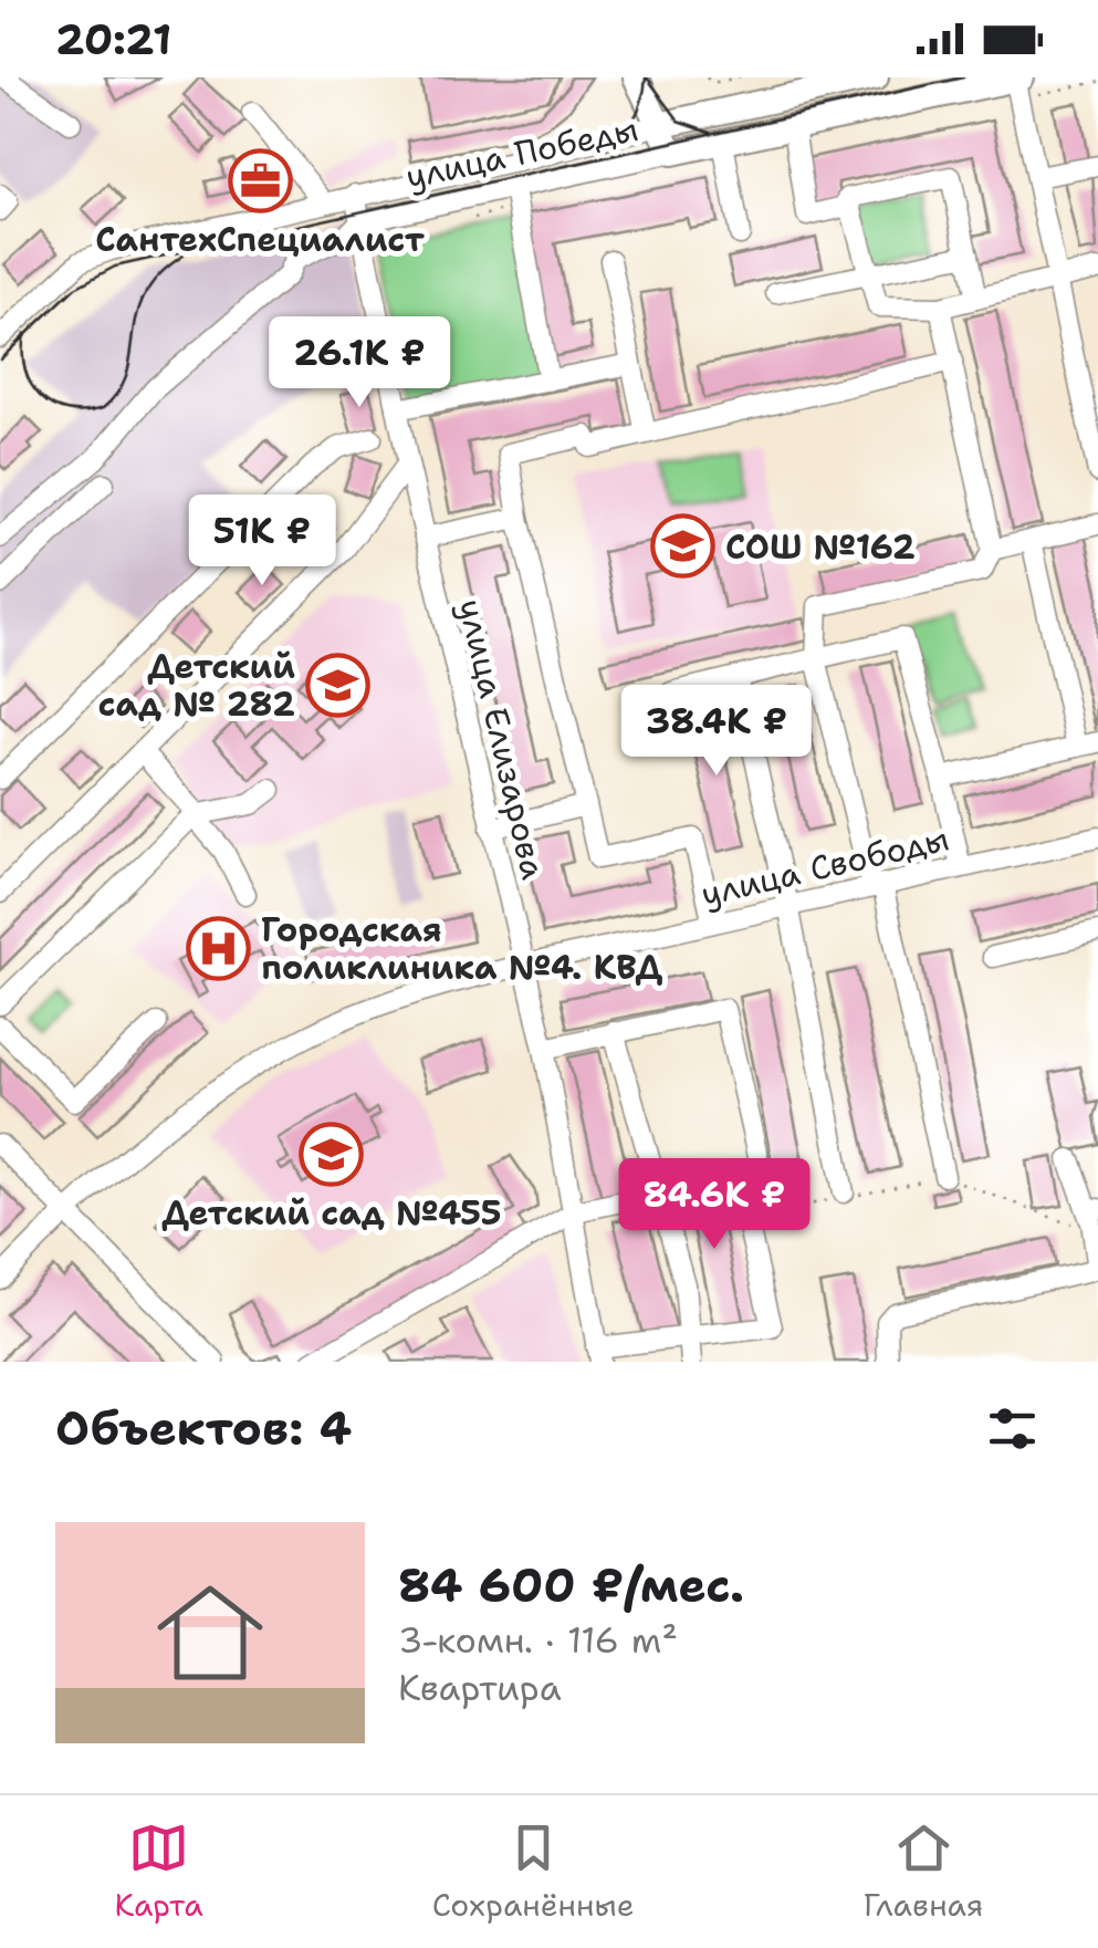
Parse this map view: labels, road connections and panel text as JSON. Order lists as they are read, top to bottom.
{
  "streets": {
    "main road": ["улица Победы"],
    "street": ["улица Елизарова", "улица Свободы"]
  },
  "crossings": [
    ["улица Победы", "улица Елизарова"],
    ["улица Елизарова", "улица Свободы"]
  ],
  "places": {
    "office": ["СантехСпециалист"],
    "school or university": ["СОШ №162", "Детский сад № 282", "Детский сад №455"],
    "hospital": ["Городская поликлиника №4. КВД"]
  },
  "page": {
    "status": "20:21",
    "price": [
      "26.1K ₽",
      "51K ₽",
      "38.4K ₽",
      "84.6K ₽"
    ],
    "heading": "Объектов: 4",
    "list": [
      {
        "name": "84 600 ₽/мес.",
        "note": "3-комн. · 116 m² · Квартира"
      }
    ],
    "tabs": ["Карта", "Сохранённые", "Главная"]
  }
}
